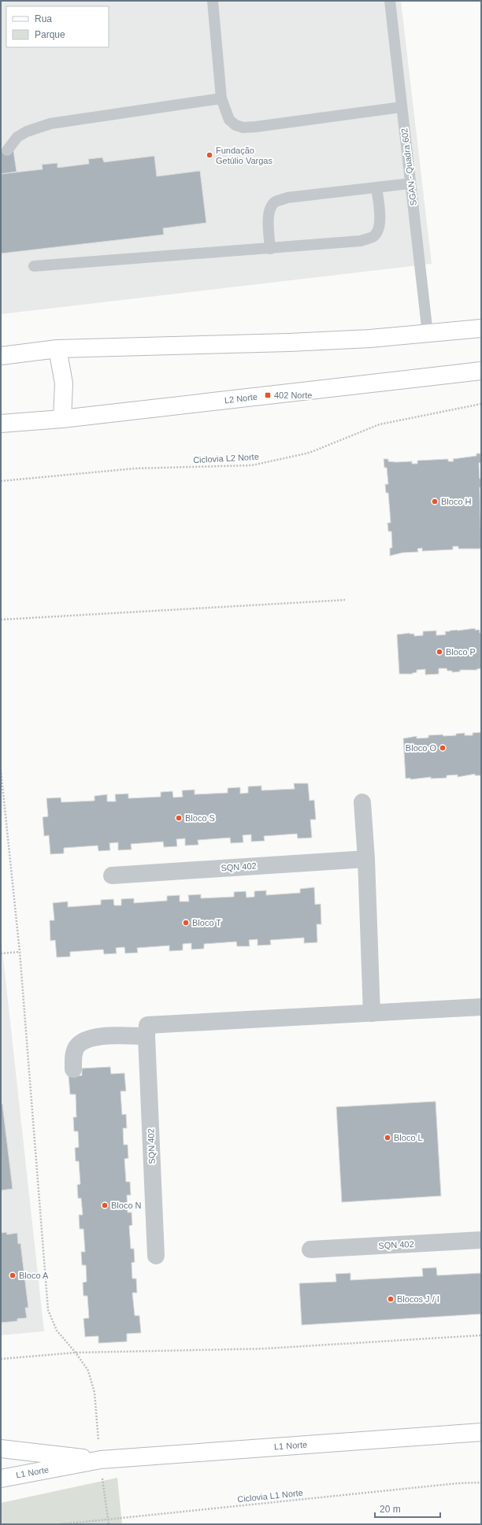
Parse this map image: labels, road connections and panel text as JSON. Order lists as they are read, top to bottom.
{
  "streets": {
    "main road": ["L2 Norte", "L1 Norte"],
    "street": ["SQN 402"],
    "lane": ["SGAN - Quadra 602"],
    "path": ["Ciclovia L2 Norte", "Ciclovia L1 Norte"]
  },
  "places": {
    "other": [
      "Fundação Getúlio Vargas",
      "Bloco H",
      "Bloco P",
      "Bloco O",
      "Bloco S",
      "Bloco T",
      "Bloco L",
      "Bloco N",
      "Bloco A",
      "Blocos J / I"
    ],
    "transit": ["402 Norte"]
  },
  "legend": ["Rua", "Parque"],
  "scale_bar": "20 m"
}
